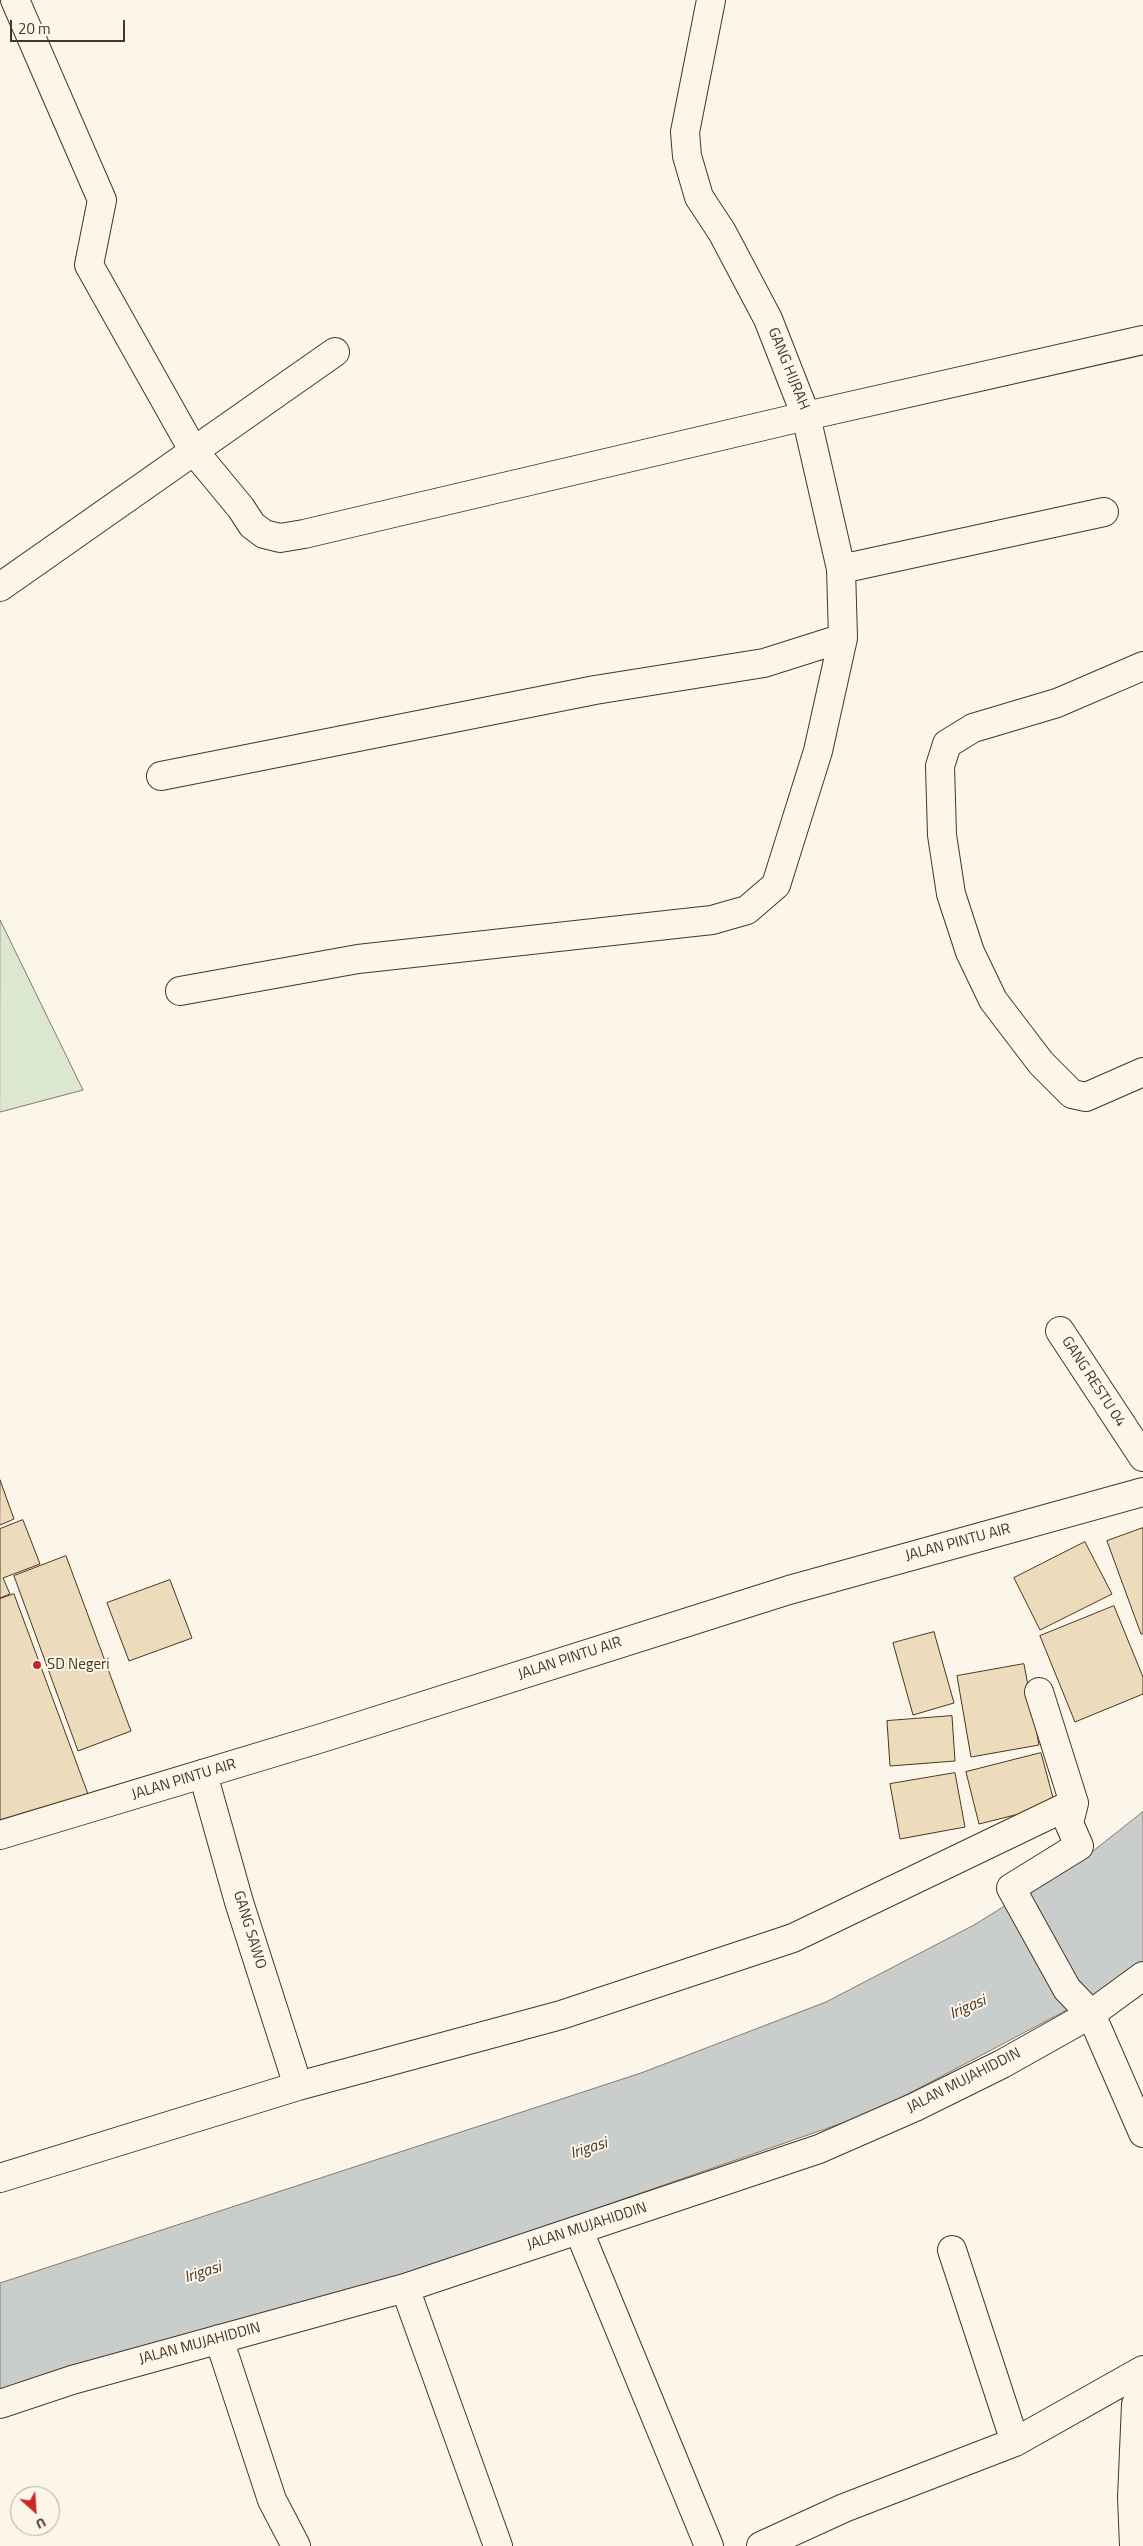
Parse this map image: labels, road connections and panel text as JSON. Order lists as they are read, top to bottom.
{
  "streets": {
    "street": [
      "GANG HIJRAH",
      "GANG RESTU 04",
      "JALAN PINTU AIR",
      "GANG SAWO",
      "JALAN MUJAHIDDIN"
    ]
  },
  "crossings": [
    ["JALAN PINTU AIR", "GANG SAWO"]
  ],
  "water": ["Irigasi"],
  "places": ["SD Negeri"],
  "scale_bar": "20 m",
  "north": "bottom right"
}
